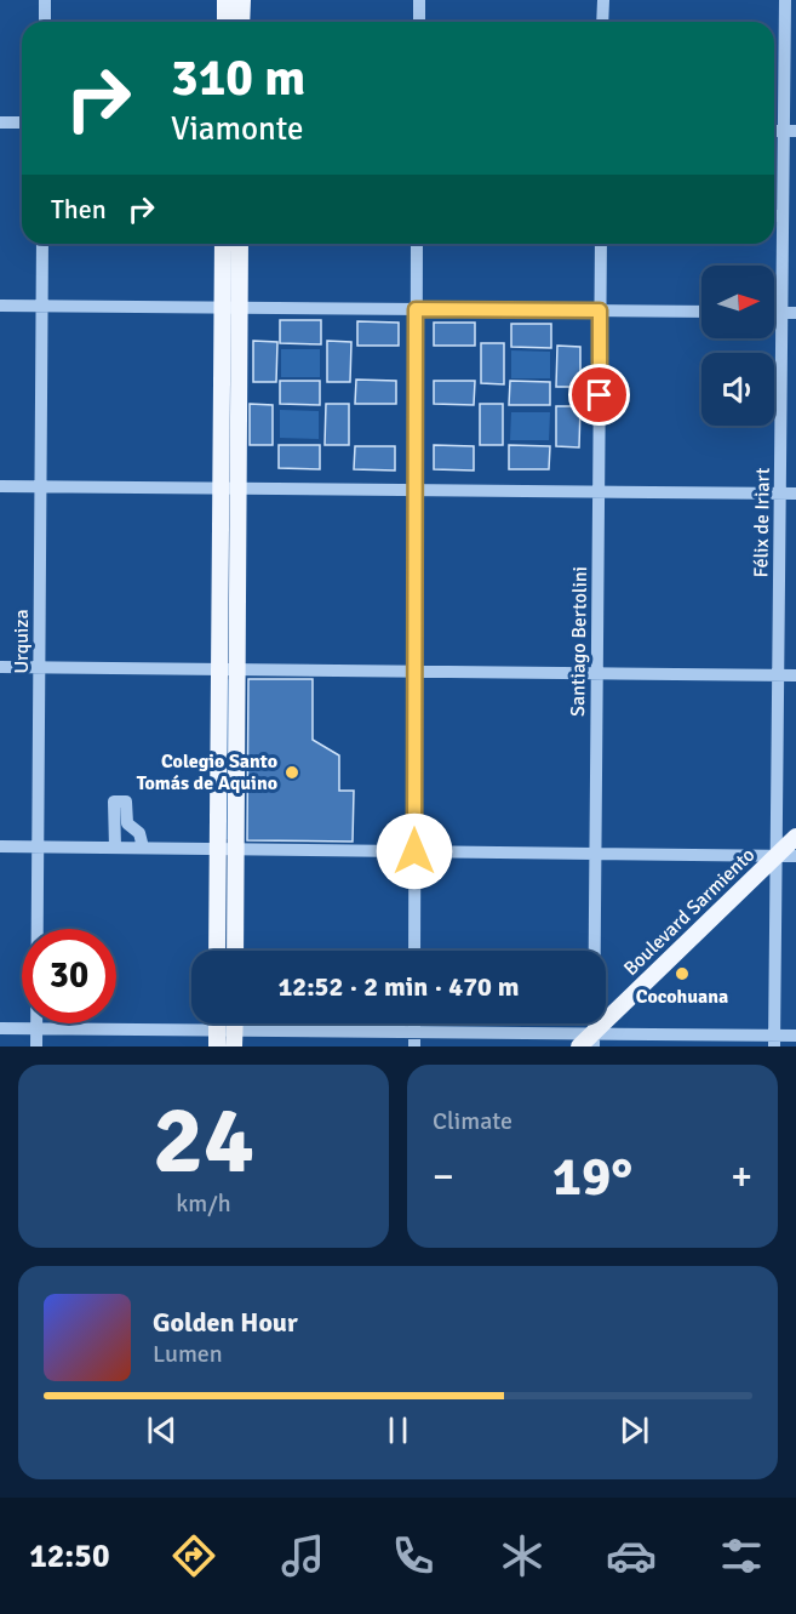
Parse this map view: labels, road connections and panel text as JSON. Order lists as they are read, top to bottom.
{
  "streets": {
    "main road": ["Boulevard Sarmiento"],
    "street": ["Félix de Iriart", "Urquiza", "Santiago Bertolini"]
  },
  "crossings": [
    ["Félix de Iriart", "Boulevard Sarmiento"],
    ["Santiago Bertolini", "Boulevard Sarmiento"]
  ],
  "places": ["Colegio Santo Tomás de Aquino", "Cocohuana"],
  "north": "right",
  "page": {
    "turn": ["310 m", "Viamonte"],
    "then": "Then",
    "limit": "30",
    "trip": "12:52 · 2 min · 470 m",
    "tile": [
      ["24", "km/h"],
      "Climate"
    ],
    "heat": ["−", "19°", "+"],
    "song": ["Golden Hour", "Lumen"],
    "tabs": "12:50"
  }
}
